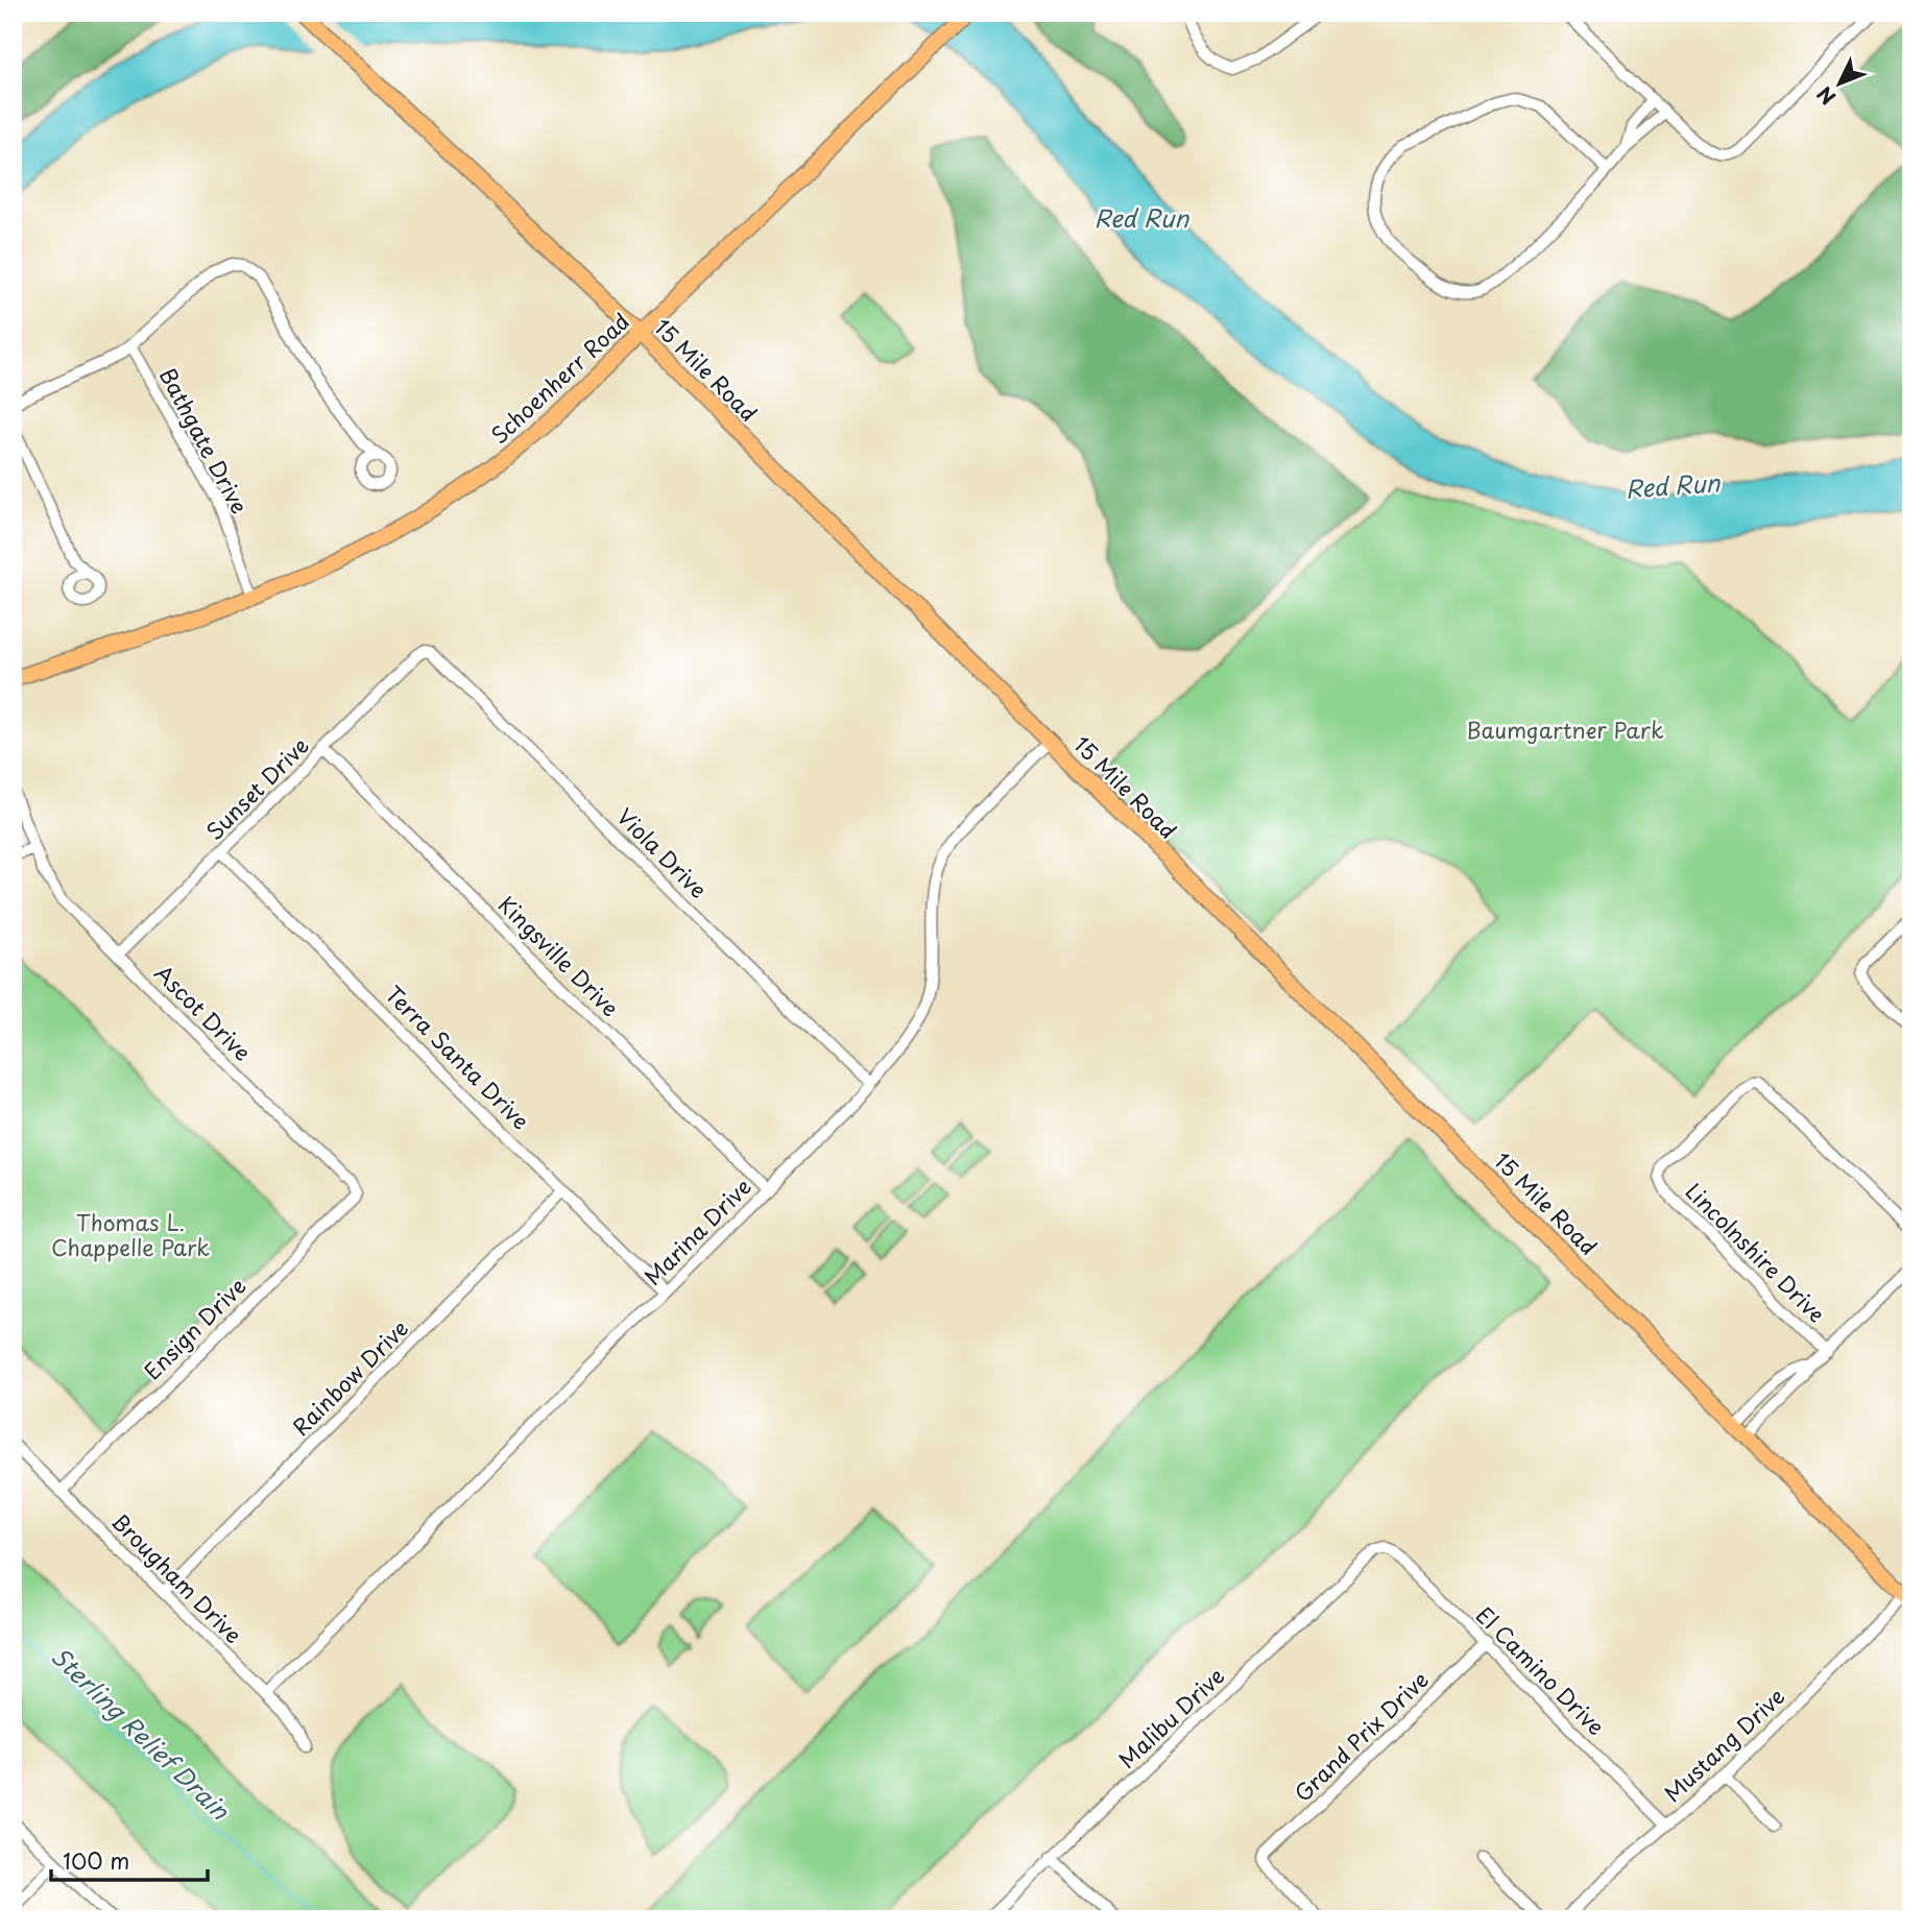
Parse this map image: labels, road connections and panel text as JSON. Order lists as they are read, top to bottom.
{
  "streets": {
    "main road": ["15 Mile Road", "Schoenherr Road"],
    "street": [
      "Bathgate Drive",
      "Sunset Drive",
      "Viola Drive",
      "Kingsville Drive",
      "Ascot Drive",
      "Terra Santa Drive",
      "Marina Drive",
      "Lincolnshire Drive",
      "Ensign Drive",
      "Rainbow Drive",
      "Brougham Drive",
      "El Camino Drive",
      "Malibu Drive",
      "Grand Prix Drive",
      "Mustang Drive"
    ]
  },
  "crossings": [
    ["15 Mile Road", "Schoenherr Road"],
    ["15 Mile Road", "Marina Drive"],
    ["15 Mile Road", "Mustang Drive"],
    ["Schoenherr Road", "Bathgate Drive"],
    ["Sunset Drive", "Viola Drive"],
    ["Sunset Drive", "Kingsville Drive"],
    ["Sunset Drive", "Ascot Drive"],
    ["Sunset Drive", "Terra Santa Drive"],
    ["Viola Drive", "Marina Drive"],
    ["Kingsville Drive", "Marina Drive"],
    ["Ascot Drive", "Ensign Drive"],
    ["Terra Santa Drive", "Marina Drive"],
    ["Terra Santa Drive", "Rainbow Drive"],
    ["Marina Drive", "Brougham Drive"],
    ["Ensign Drive", "Brougham Drive"],
    ["Rainbow Drive", "Brougham Drive"],
    ["El Camino Drive", "Malibu Drive"],
    ["El Camino Drive", "Grand Prix Drive"],
    ["El Camino Drive", "Mustang Drive"]
  ],
  "water": ["Red Run", "Sterling Relief Drain"],
  "parks": ["Baumgartner Park", "Thomas L. Chappelle Park"],
  "scale_bar": "100 m",
  "north": "bottom left"
}
